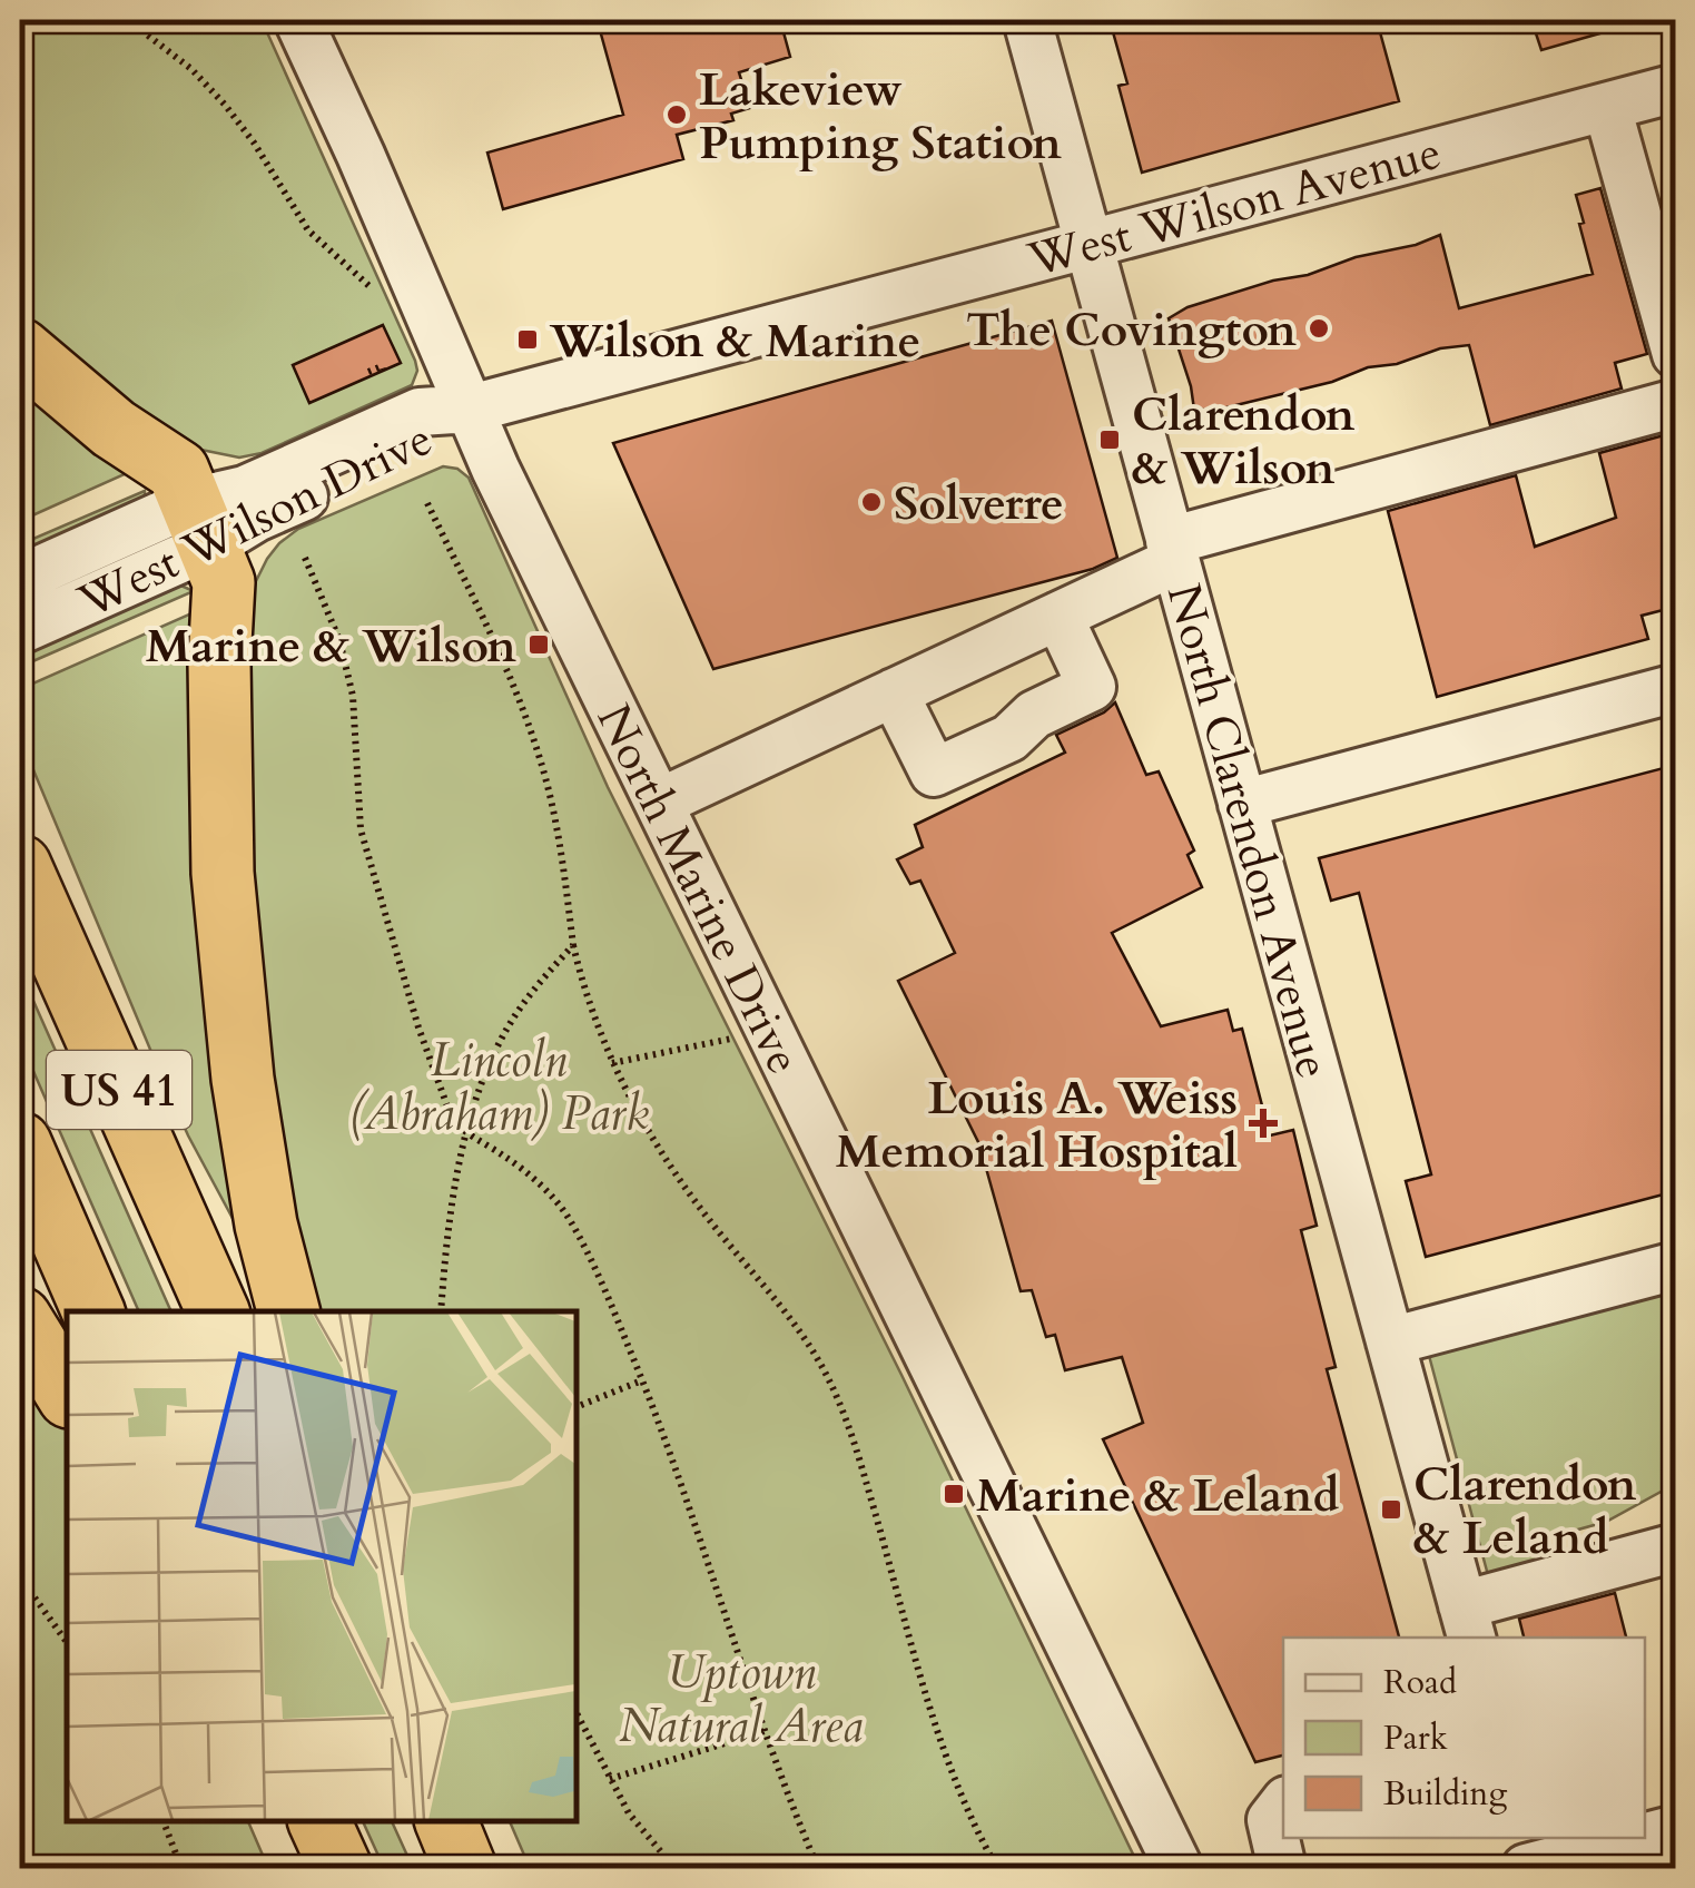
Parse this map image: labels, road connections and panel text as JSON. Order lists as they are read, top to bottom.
{
  "streets": {
    "highway": ["US 41"],
    "street": [
      "West Wilson Avenue",
      "West Wilson Drive",
      "North Clarendon Avenue",
      "North Marine Drive"
    ]
  },
  "crossings": [
    ["West Wilson Avenue", "West Wilson Drive"],
    ["West Wilson Avenue", "North Clarendon Avenue"],
    ["West Wilson Avenue", "North Marine Drive"],
    ["West Wilson Drive", "North Marine Drive"]
  ],
  "parks": ["Lincoln (Abraham) Park", "Uptown Natural Area"],
  "places": {
    "other": ["Lakeview Pumping Station", "The Covington", "Solverre"],
    "transit": [
      "Wilson & Marine",
      "Clarendon & Wilson",
      "Marine & Wilson",
      "Marine & Leland",
      "Clarendon & Leland"
    ],
    "health": ["Louis A. Weiss Memorial Hospital"]
  },
  "legend": ["Road", "Park", "Building"]
}
